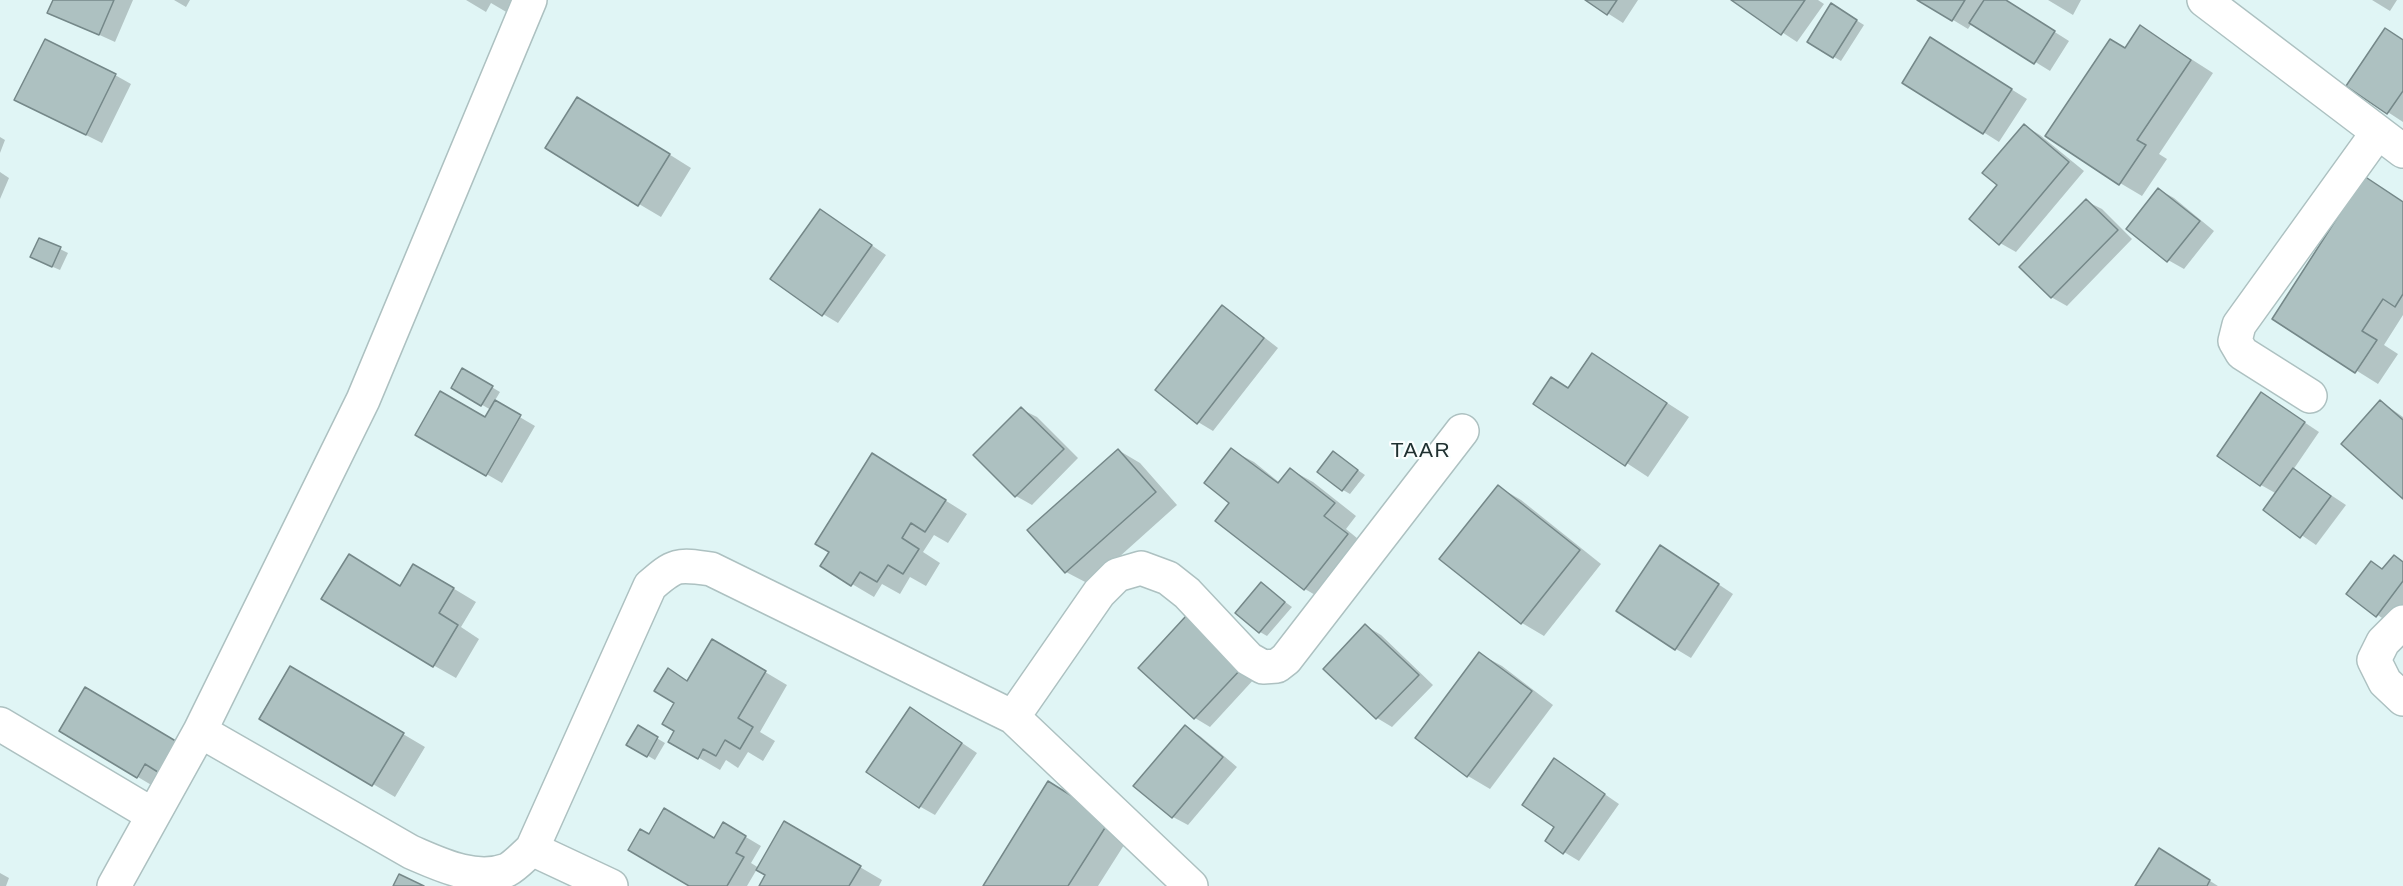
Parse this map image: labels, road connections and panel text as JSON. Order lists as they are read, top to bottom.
{
  "districts": ["TAAR"]
}
